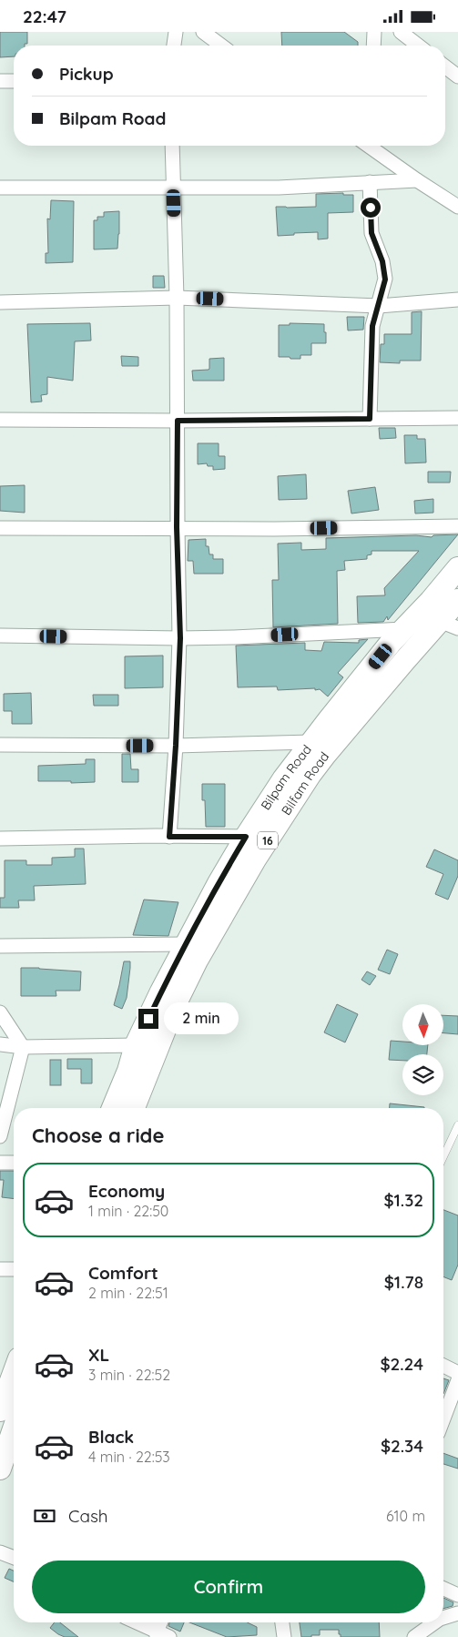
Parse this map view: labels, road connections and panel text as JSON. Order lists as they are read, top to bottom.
{
  "streets": {
    "main road": ["Bilpam Road", "Bilfam Road", "16"]
  },
  "north": "bottom",
  "page": {
    "status": "22:47",
    "banner": ["Pickup", "Bilpam Road"],
    "bubble": "2 min",
    "heading": "Choose a ride",
    "list": [
      {
        "name": "Economy",
        "note": "1 min · 22:50",
        "value": "$1.32"
      },
      {
        "name": "Comfort",
        "note": "2 min · 22:51",
        "value": "$1.78"
      },
      {
        "name": "XL",
        "note": "3 min · 22:52",
        "value": "$2.24"
      },
      {
        "name": "Black",
        "note": "4 min · 22:53",
        "value": "$2.34"
      }
    ],
    "pay": ["Cash", "610 m"],
    "buttons": "Confirm"
  }
}
